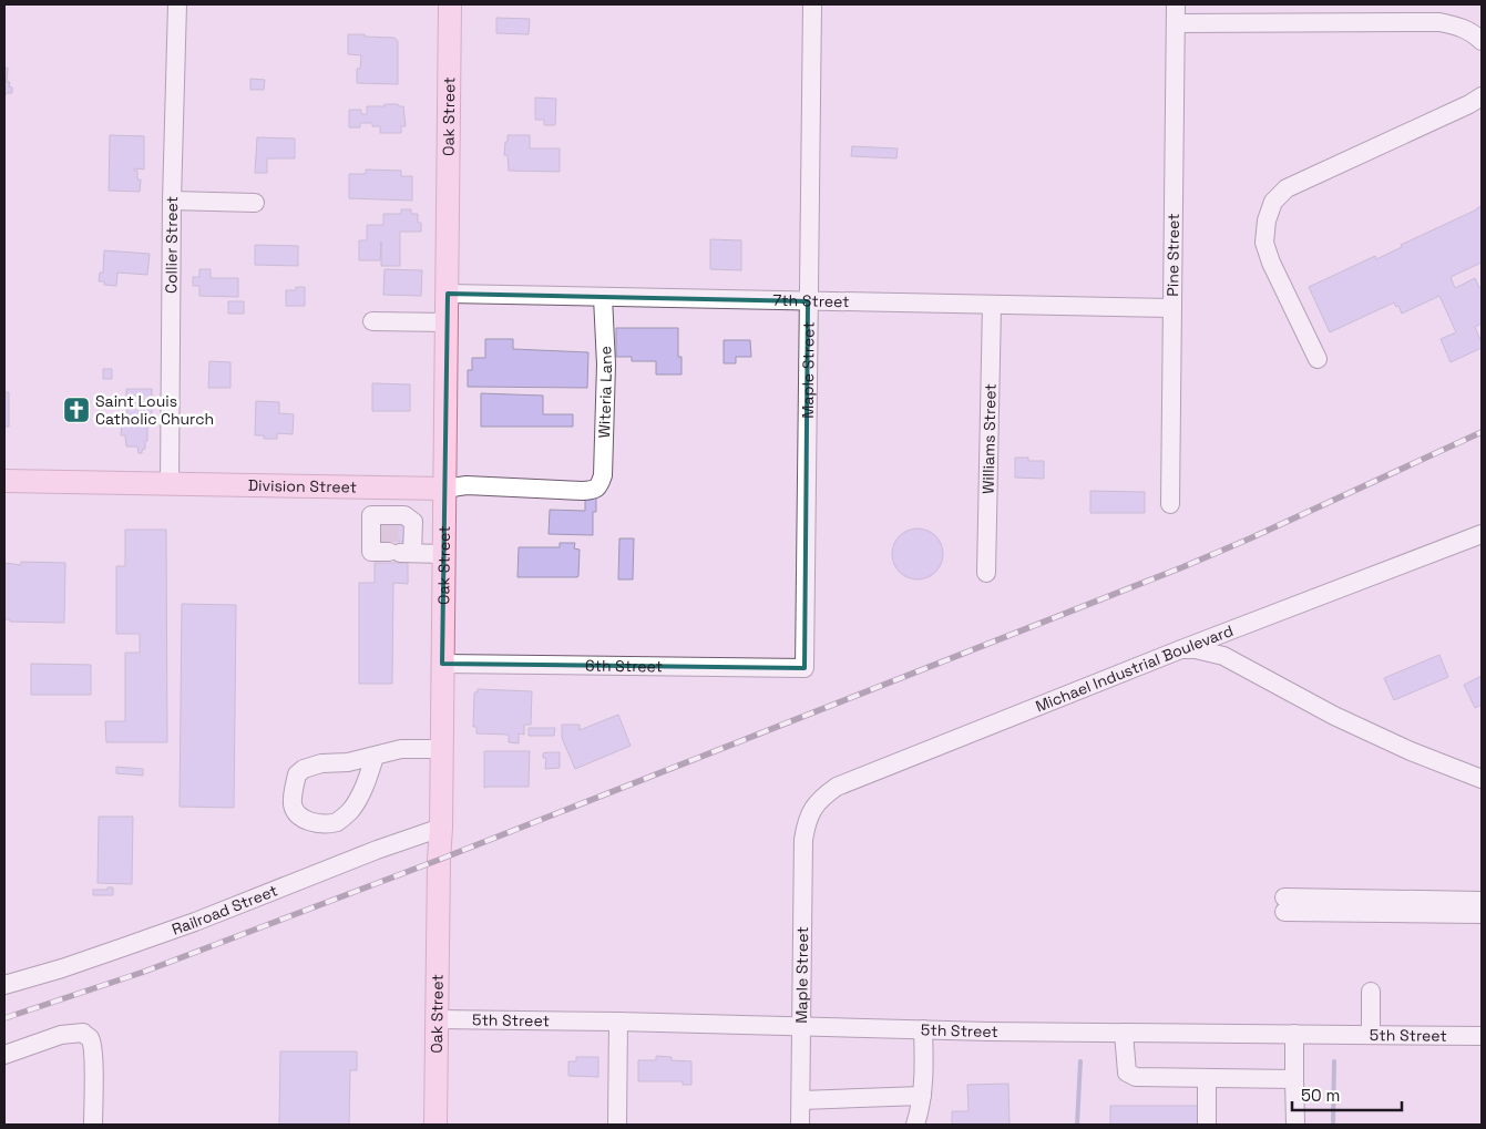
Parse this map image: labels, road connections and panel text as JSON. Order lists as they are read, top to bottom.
{
  "streets": {
    "main road": ["Oak Street", "Division Street"],
    "street": [
      "Collier Street",
      "Pine Street",
      "7th Street",
      "Maple Street",
      "Witeria Lane",
      "Williams Street",
      "6th Street",
      "Michael Industrial Boulevard",
      "Railroad Street",
      "5th Street"
    ]
  },
  "crossings": [
    ["Oak Street", "7th Street"],
    ["Oak Street", "Division Street"],
    ["Oak Street", "6th Street"],
    ["Oak Street", "Railroad Street"],
    ["Oak Street", "5th Street"],
    ["Collier Street", "Division Street"],
    ["Pine Street", "7th Street"],
    ["7th Street", "Maple Street"],
    ["7th Street", "Witeria Lane"],
    ["7th Street", "Williams Street"],
    ["Maple Street", "6th Street"],
    ["Maple Street", "Michael Industrial Boulevard"],
    ["Maple Street", "5th Street"],
    ["Witeria Lane", "Division Street"]
  ],
  "places": {
    "church": ["Saint Louis Catholic Church"]
  },
  "scale_bar": "50 m"
}
